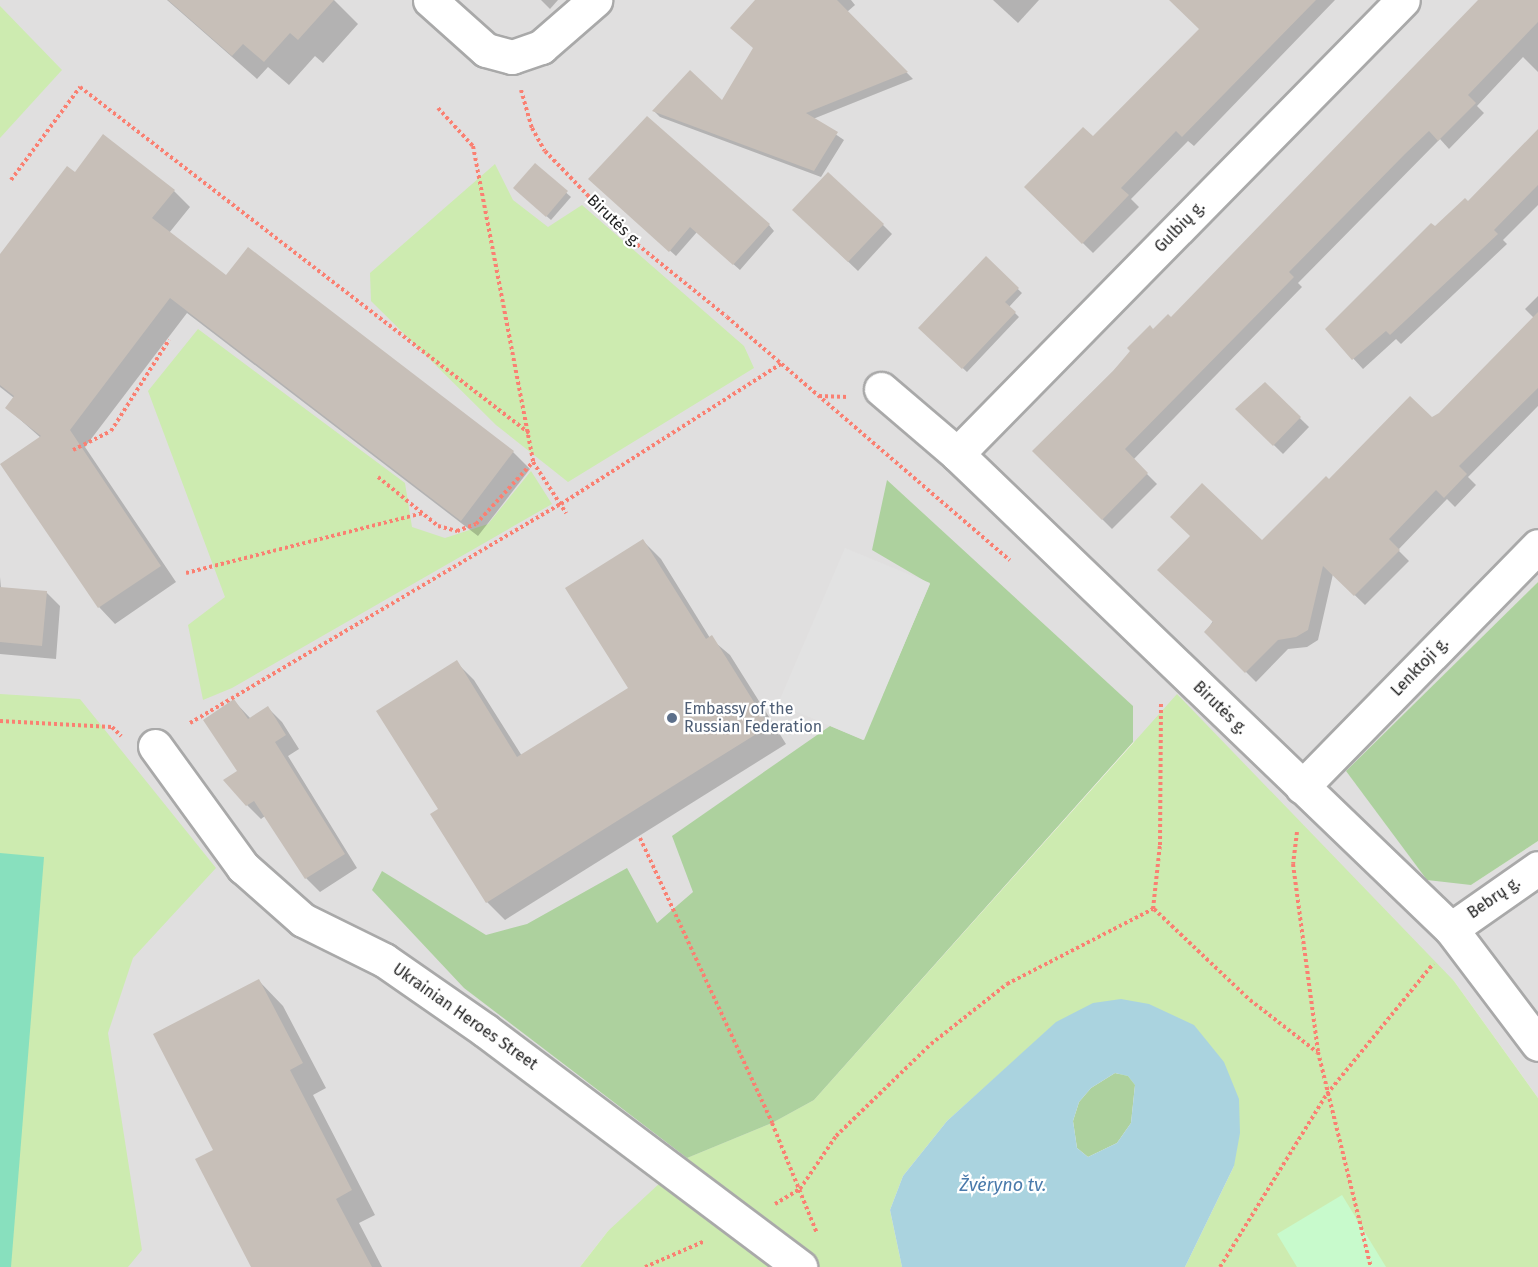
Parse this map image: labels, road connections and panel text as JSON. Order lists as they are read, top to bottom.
{
  "streets": {
    "street": [
      "Birutės g.",
      "Gulbių g.",
      "Lenktoji g.",
      "Bebrų g.",
      "Ukrainian Heroes Street"
    ]
  },
  "crossings": [
    ["Birutės g.", "Gulbių g."],
    ["Birutės g.", "Lenktoji g."],
    ["Birutės g.", "Bebrų g."]
  ],
  "water": ["Žvėryno tv."],
  "places": ["Embassy of the Russian Federation"]
}
